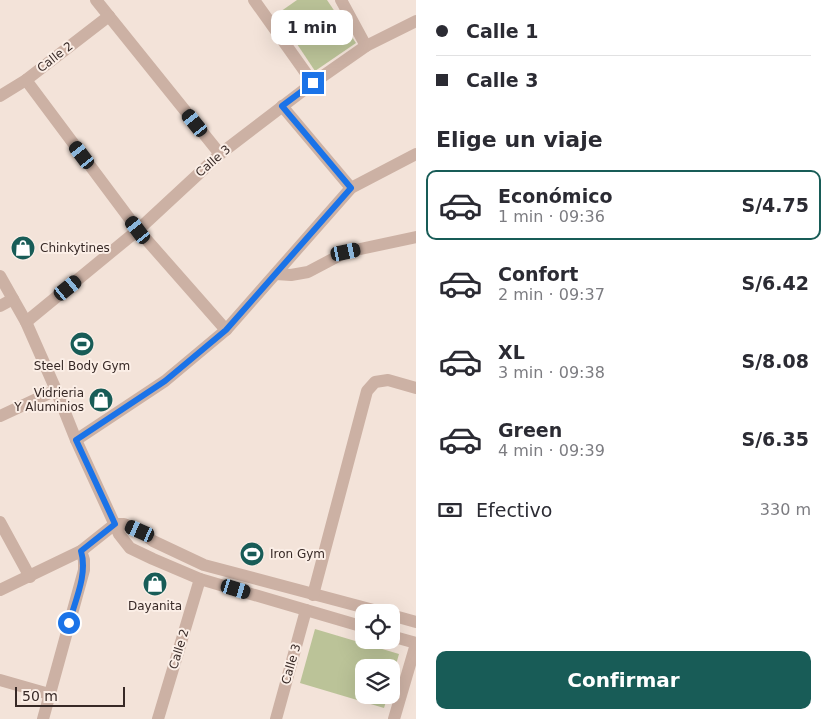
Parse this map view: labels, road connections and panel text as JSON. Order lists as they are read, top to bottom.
{
  "streets": {
    "street": ["Calle 2", "Calle 3"]
  },
  "places": {
    "shop": ["Chinkytines", "Vidrieria Y Aluminios", "Dayanita"],
    "sports": ["Steel Body Gym", "Iron Gym"]
  },
  "scale_bar": "50 m",
  "page": {
    "banner": ["Calle 1", "Calle 3"],
    "bubble": "1 min",
    "heading": "Elige un viaje",
    "list": [
      {
        "name": "Económico",
        "note": "1 min · 09:36",
        "value": "S/4.75"
      },
      {
        "name": "Confort",
        "note": "2 min · 09:37",
        "value": "S/6.42"
      },
      {
        "name": "XL",
        "note": "3 min · 09:38",
        "value": "S/8.08"
      },
      {
        "name": "Green",
        "note": "4 min · 09:39",
        "value": "S/6.35"
      }
    ],
    "pay": ["Efectivo", "330 m"],
    "buttons": "Confirmar",
    "scale": "50 m"
  }
}
